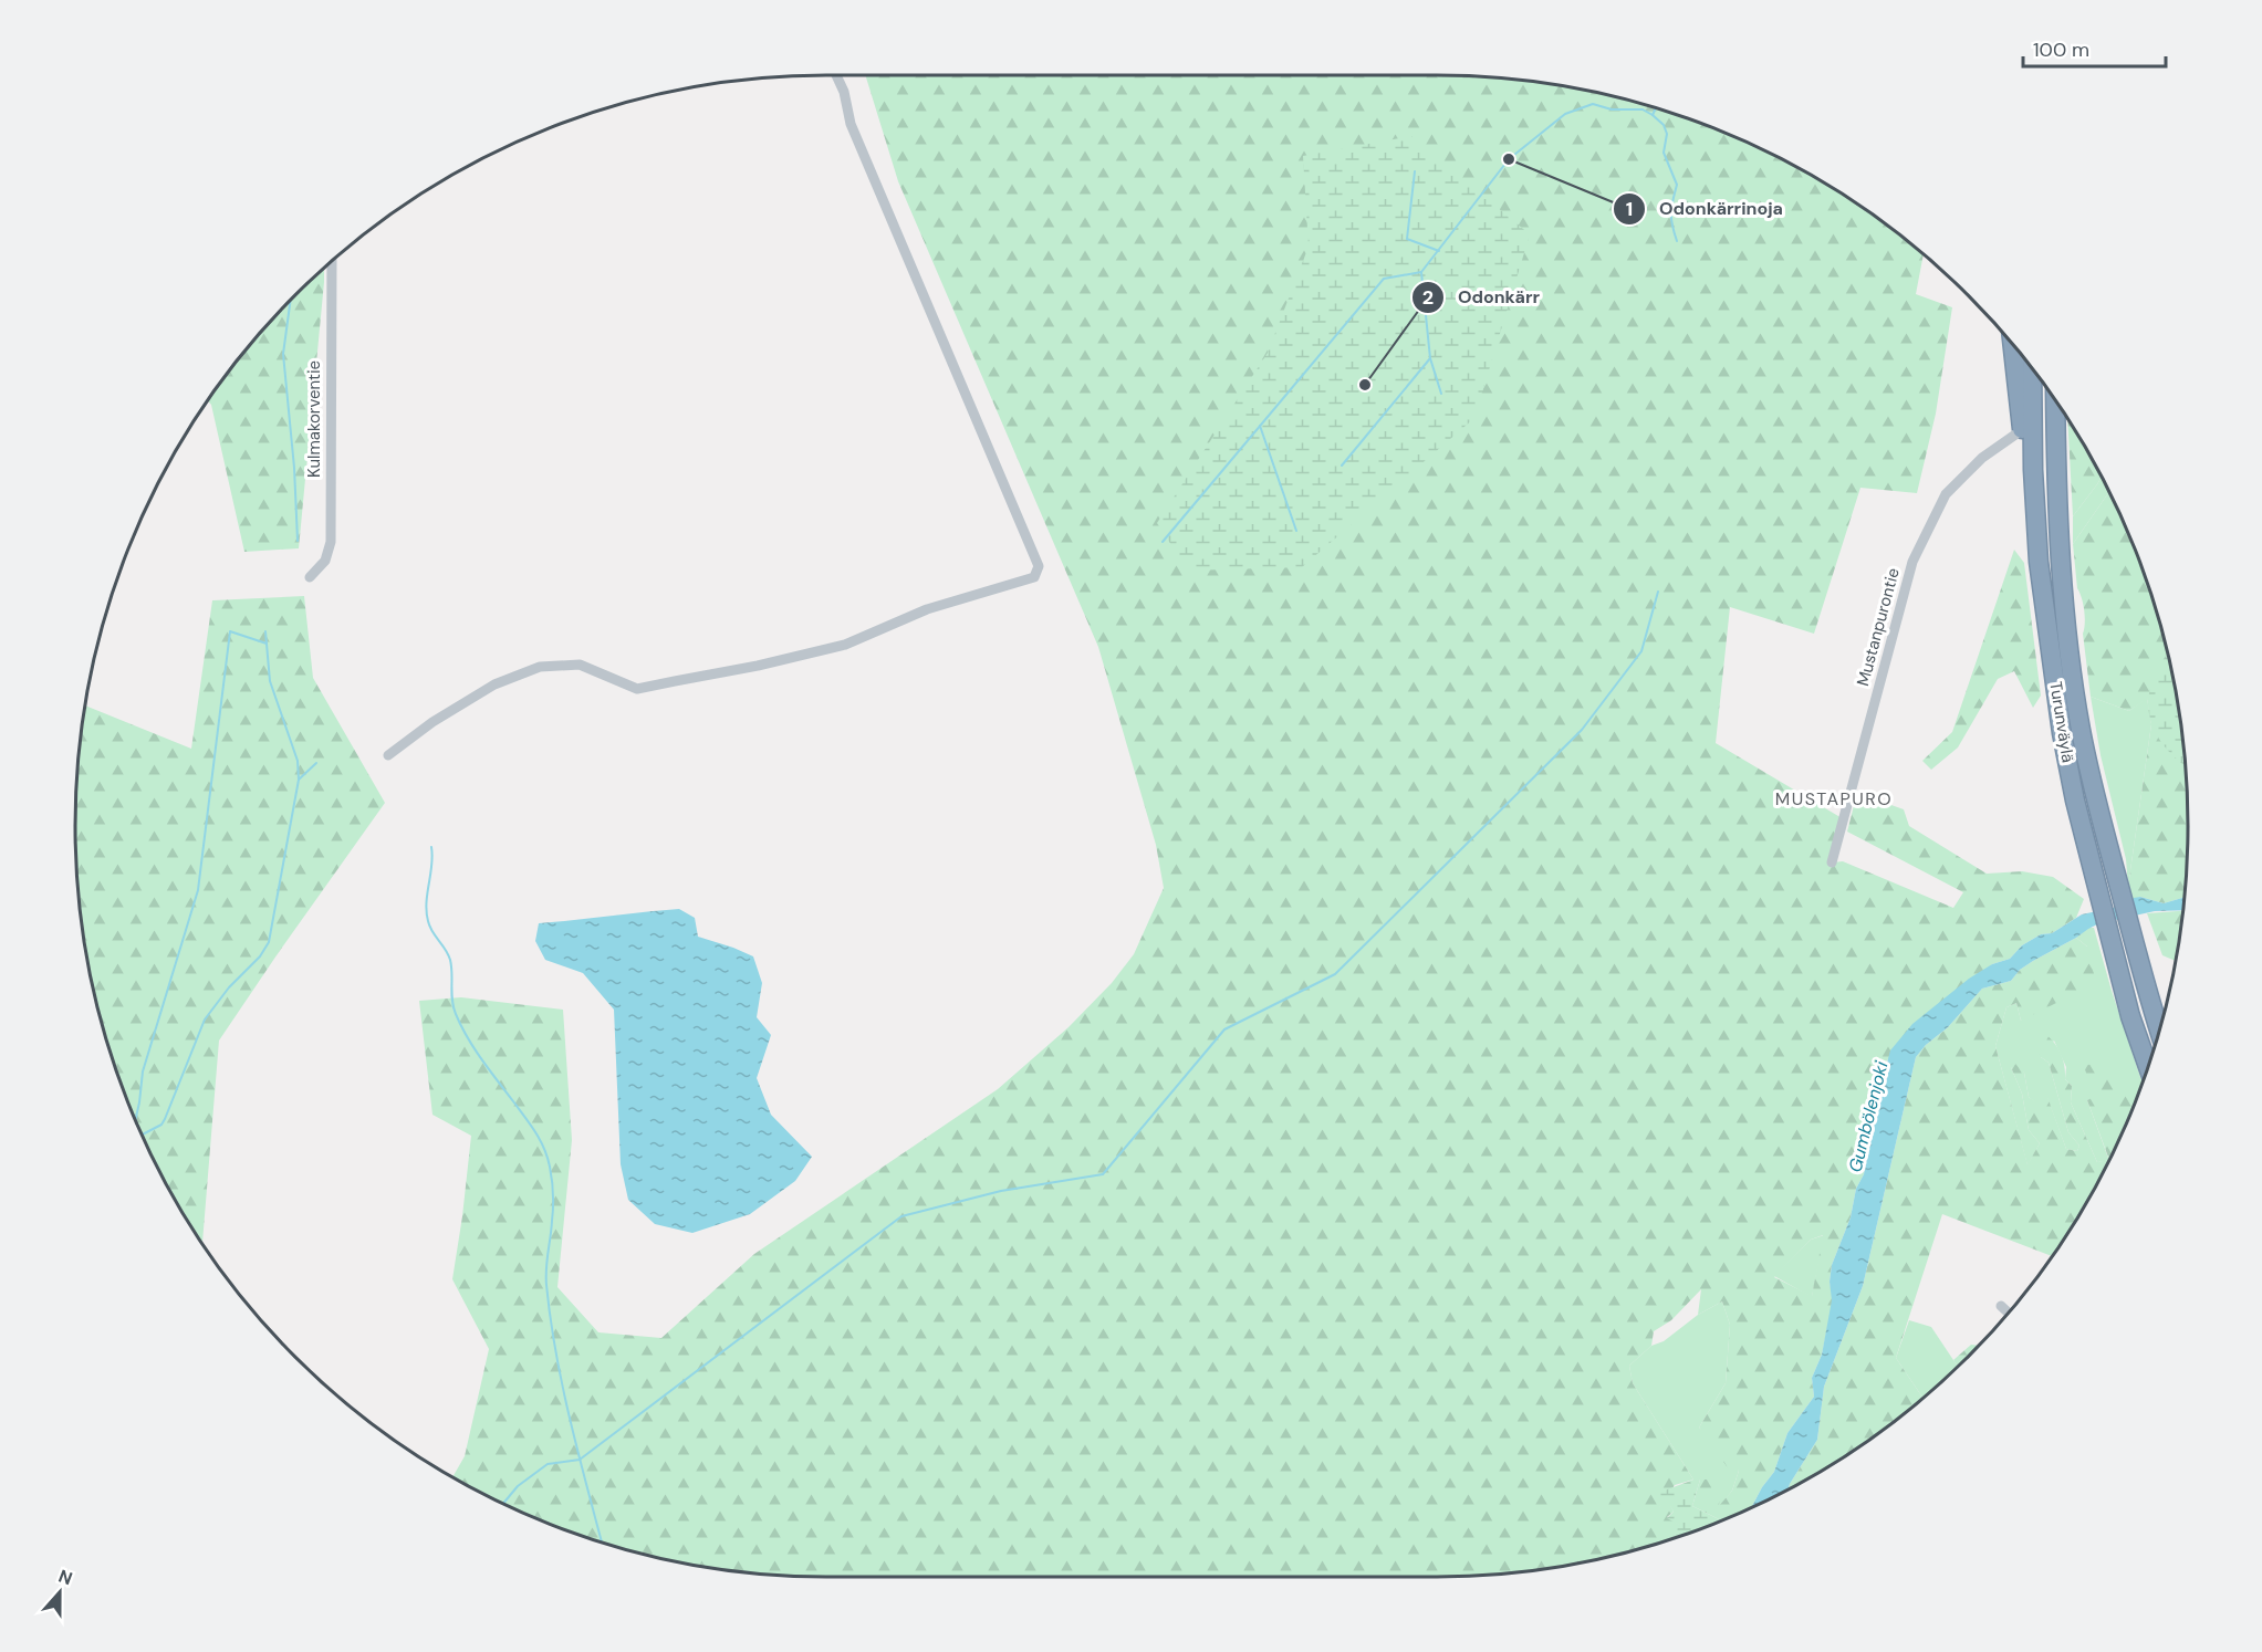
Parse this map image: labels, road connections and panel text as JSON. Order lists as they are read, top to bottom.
{
  "streets": {
    "highway": ["Turunväylä"],
    "street": ["Kulmakorventie", "Mustanpurontie"]
  },
  "districts": ["MUSTAPURO"],
  "water": ["Gumbölenjoki"],
  "places": ["Odonkärrinoja", "Odonkärr"],
  "scale_bar": "100 m",
  "north": "top"
}
